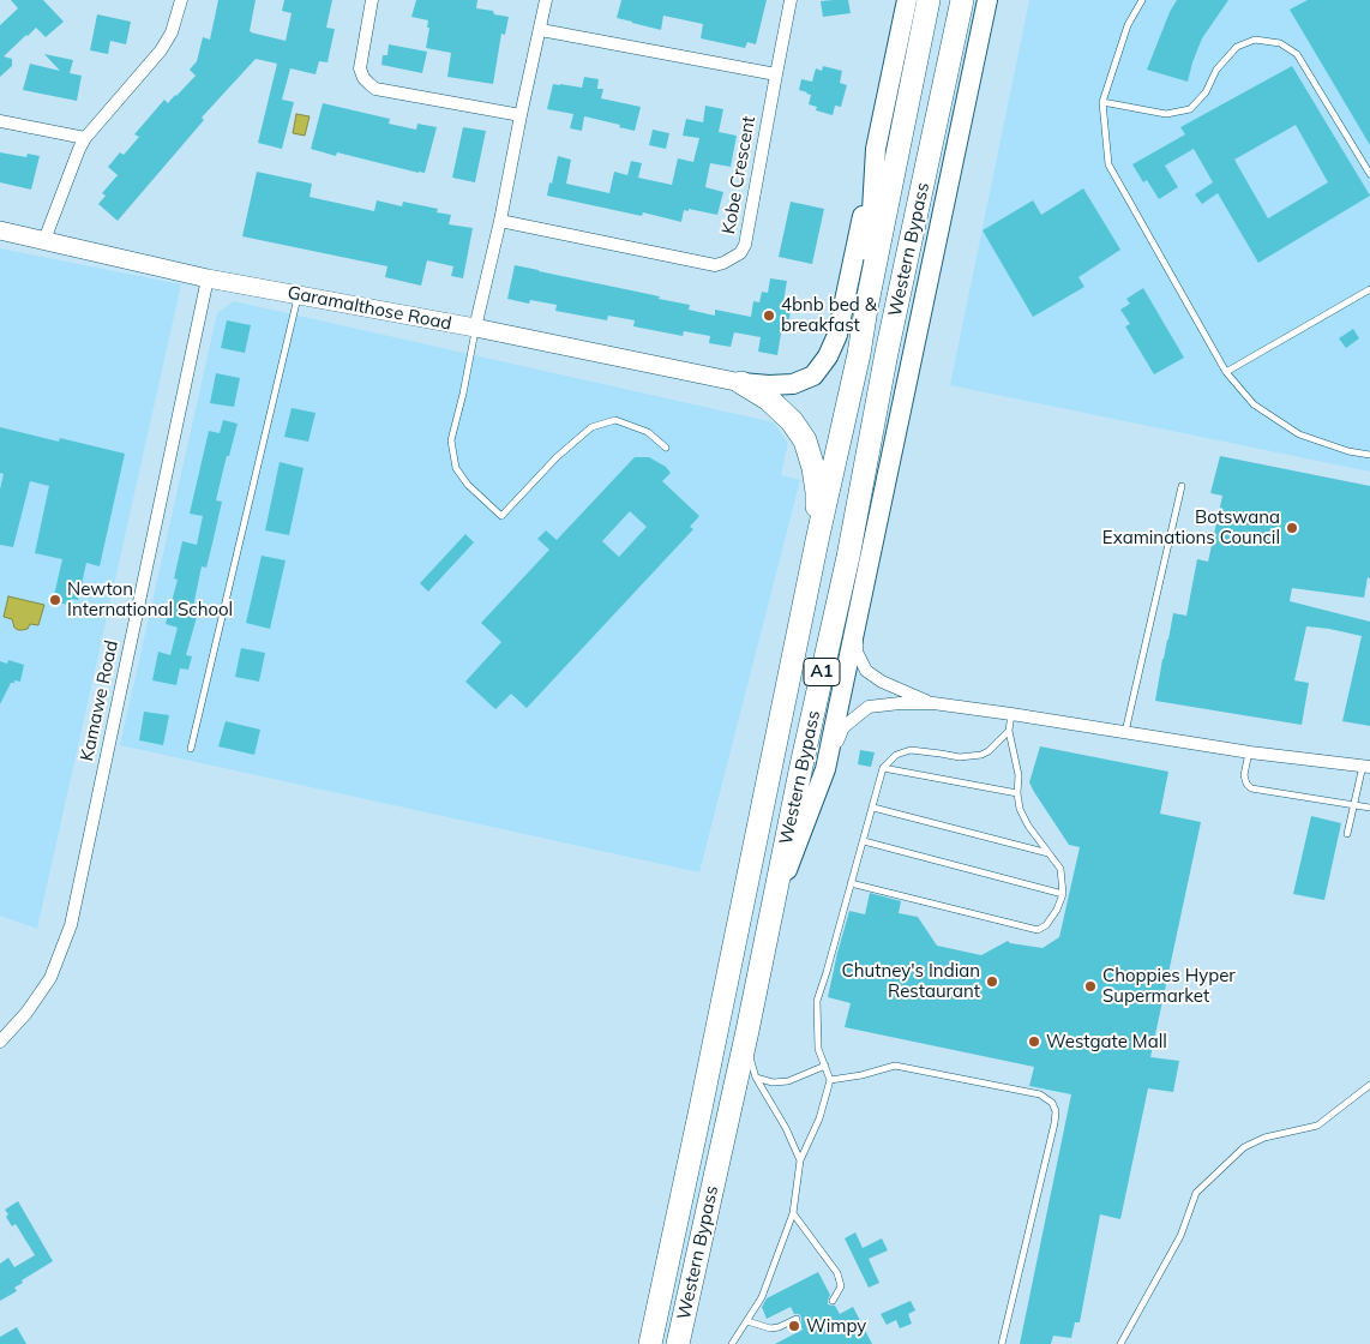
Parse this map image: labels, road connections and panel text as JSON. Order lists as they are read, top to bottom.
{
  "streets": {
    "highway": ["Western Bypass", "A1"],
    "street": ["Kobe Crescent", "Garamalthose Road", "Kamawe Road"]
  },
  "crossings": [
    ["Garamalthose Road", "Kamawe Road"]
  ],
  "places": [
    "4bnb bed & breakfast",
    "Botswana Examinations Council",
    "Newton International School",
    "Chutney's Indian Restaurant",
    "Choppies Hyper Supermarket",
    "Westgate Mall",
    "Wimpy"
  ]
}
